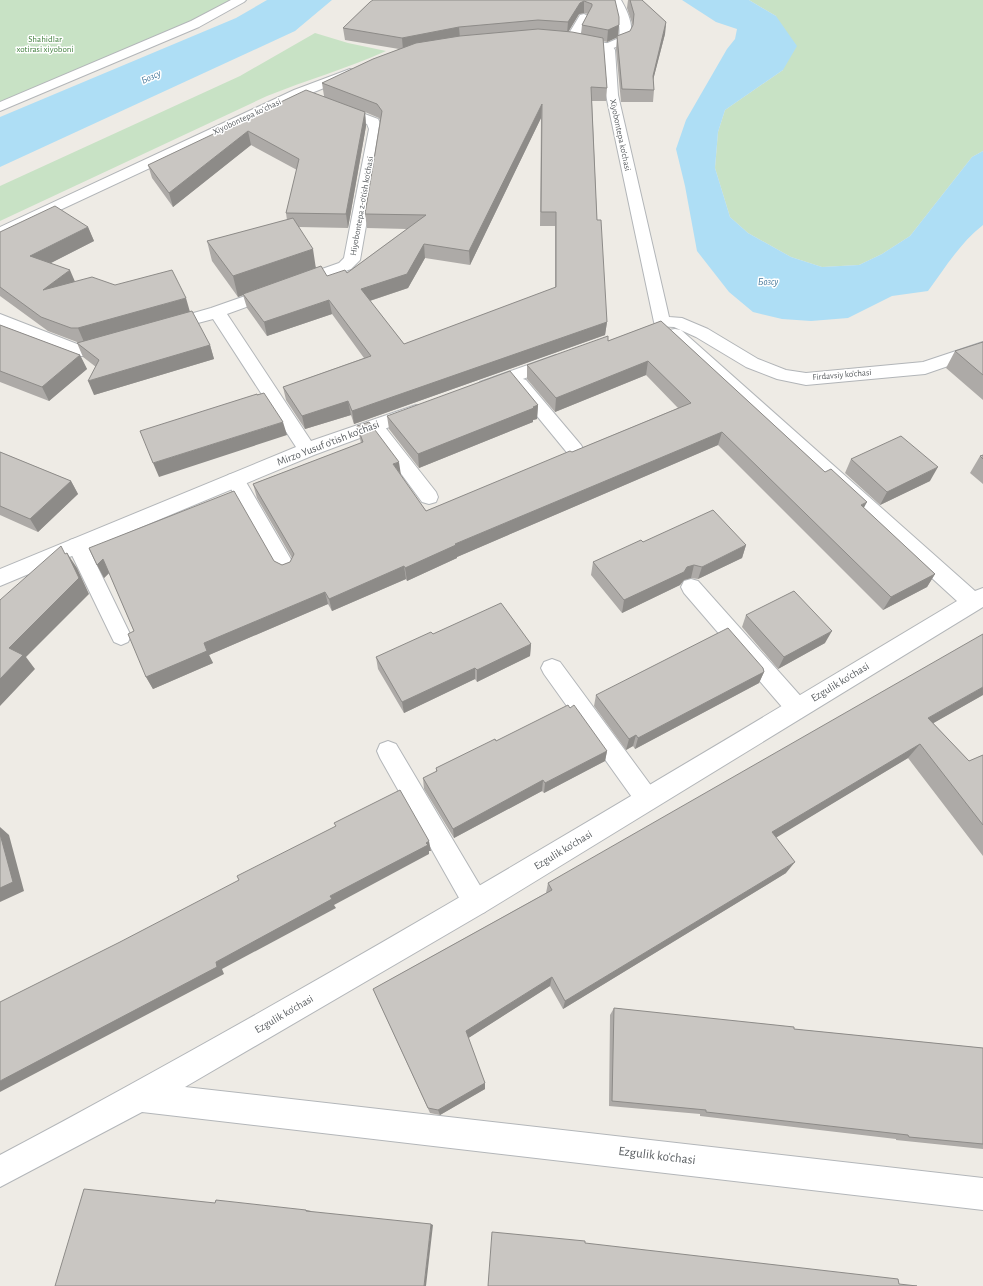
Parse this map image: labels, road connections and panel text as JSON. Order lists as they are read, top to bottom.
{
  "streets": {
    "street": [
      "Xiyobontepa koʻchasi",
      "Xiyobontepa ko'chasi",
      "Hiyobontepa 2-o'tish ko'chasi",
      "Firdavsiy ko'chasi",
      "Mirzo Yusuf o'tish ko'chasi",
      "Ezgulik ko'chasi"
    ]
  },
  "crossings": [
    ["Xiyobontepa koʻchasi", "Hiyobontepa 2-o'tish ko'chasi"],
    ["Xiyobontepa ko'chasi", "Firdavsiy ko'chasi"]
  ],
  "water": ["Бозсу"],
  "parks": ["Shahidlar xotirasi xiyoboni"]
}
